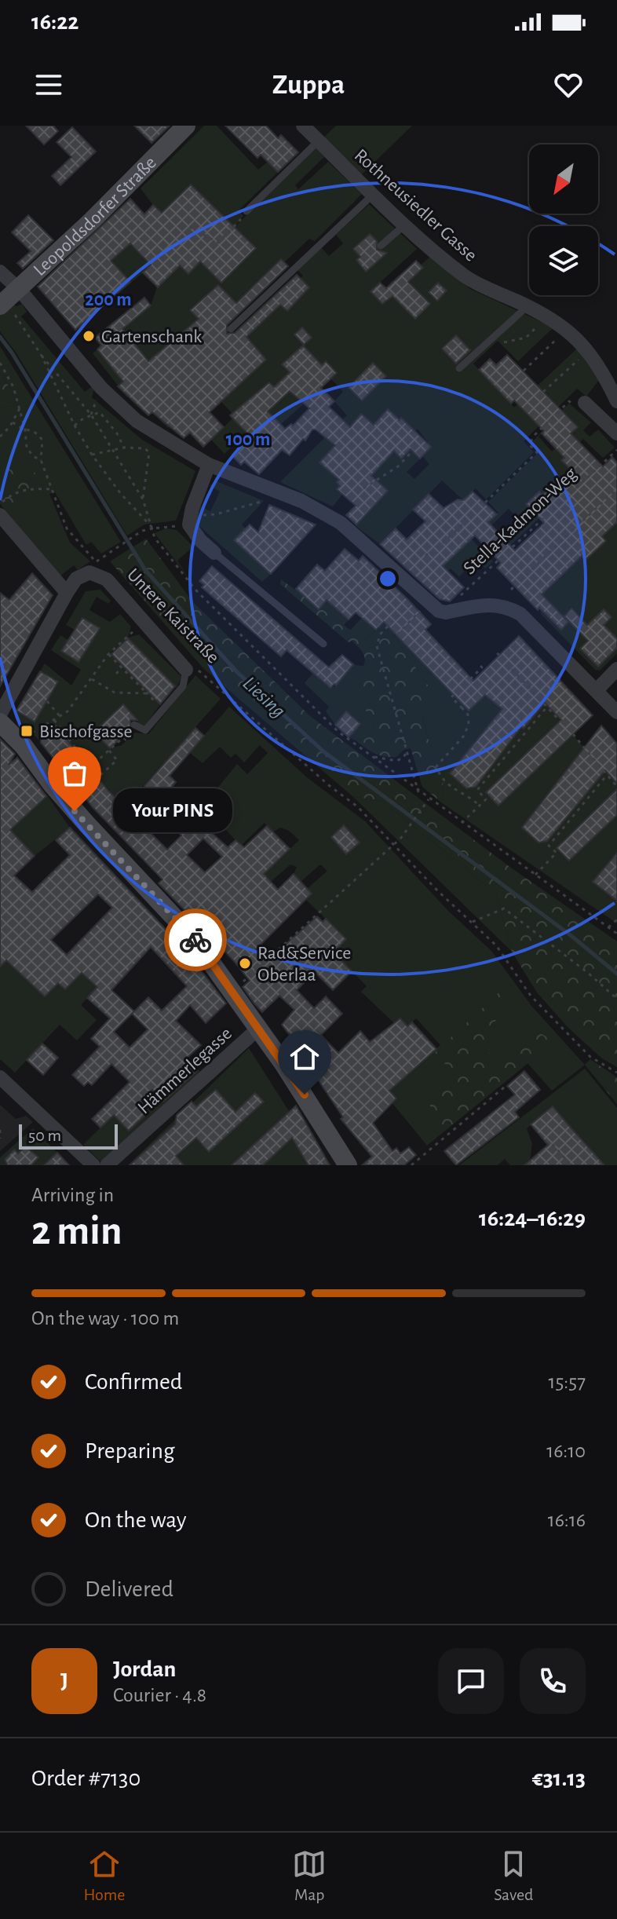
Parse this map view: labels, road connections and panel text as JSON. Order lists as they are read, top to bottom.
{
  "streets": {
    "main road": ["Leopoldsdorfer Straße"],
    "street": ["Rothneusiedler Gasse", "Untere Kaistraße", "Hämmerlegasse"],
    "path": ["Stella-Kadmon-Weg"]
  },
  "water": ["Liesing"],
  "places": {
    "other": ["Gartenschank", "Your PINS", "Rad&Service Oberlaa"],
    "transit": ["Bischofgasse"]
  },
  "scale_bar": "50 m",
  "north": "bottom left",
  "page": {
    "status": "16:22",
    "header": "Zuppa",
    "bubble": "Your PINS",
    "scale": "50 m",
    "heading": ["2 min", "Arriving in", "16:24–16:29"],
    "panel": [
      "Jordan",
      "Courier · 4.8",
      "Order #7130",
      "€31.13"
    ],
    "bar": "On the way · 100 m",
    "list": [
      ["Confirmed", "15:57"],
      ["Preparing", "16:10"],
      ["On the way", "16:16"],
      "Delivered"
    ],
    "round": "J",
    "tabs": ["Home", "Map", "Saved"]
  },
  "rings": ["200 m", "100 m"]
}
